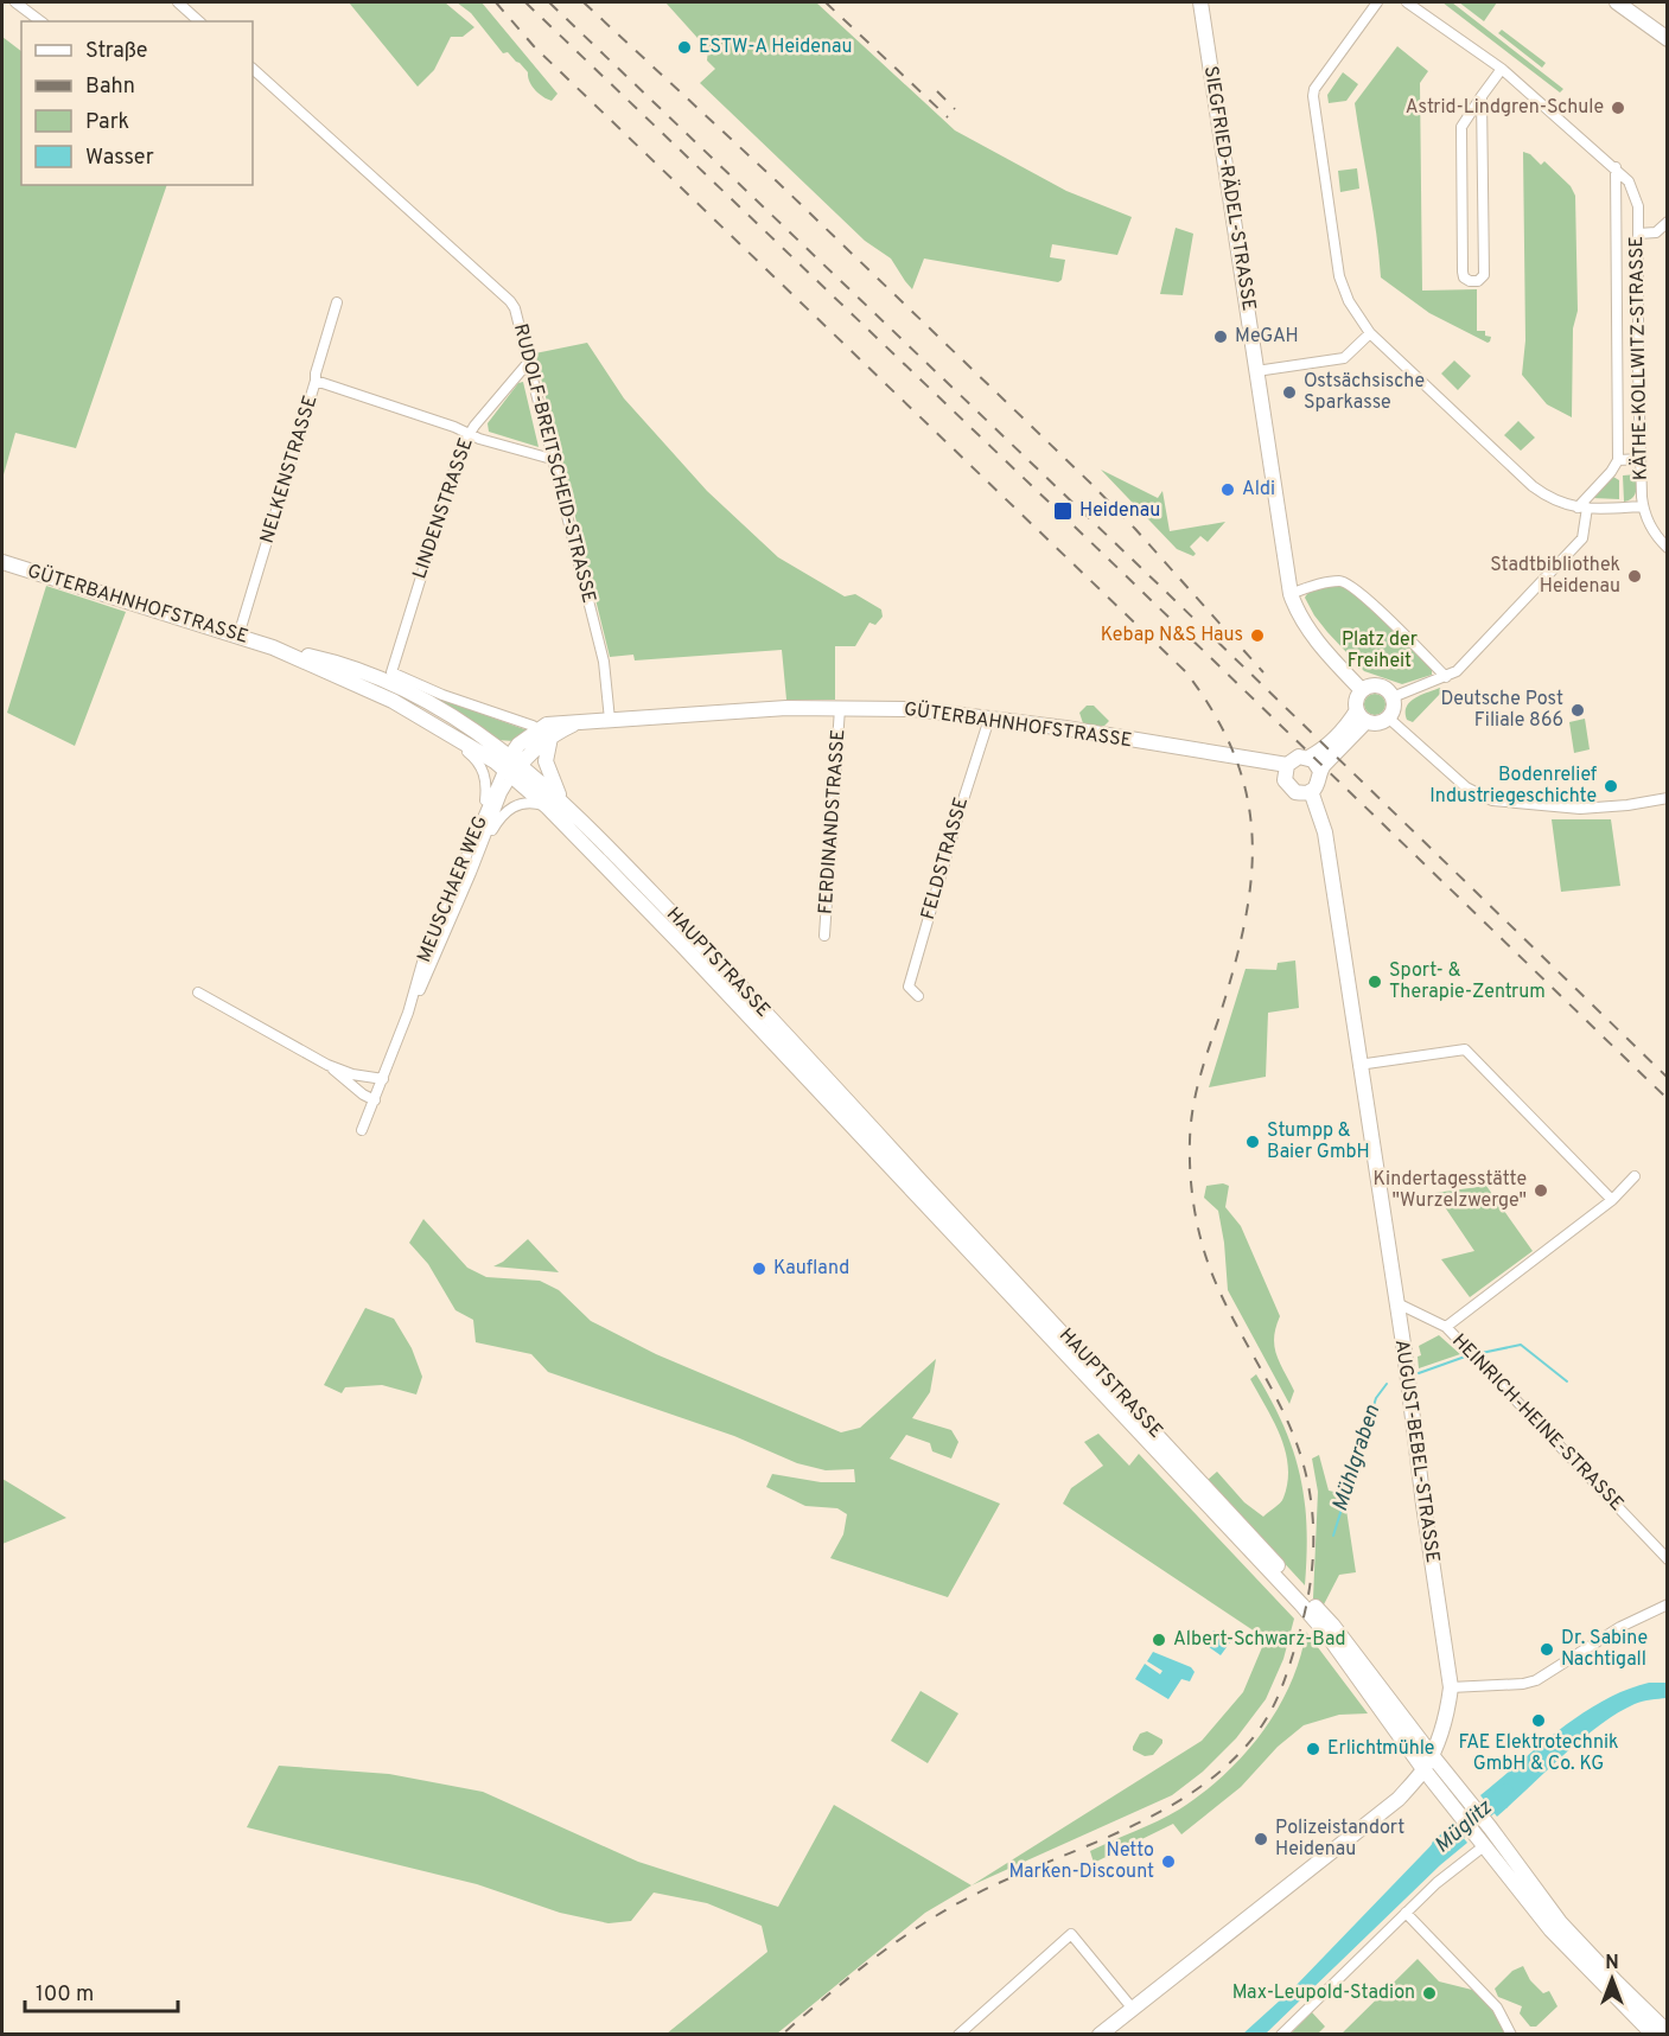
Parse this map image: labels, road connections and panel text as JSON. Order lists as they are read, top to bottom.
{
  "streets": {
    "main road": [
      "SIEGFRIED-RÄDEL-STRASSE",
      "GÜTERBAHNHOFSTRASSE",
      "HAUPTSTRASSE",
      "AUGUST-BEBEL-STRASSE"
    ],
    "street": [
      "KÄTHE-KOLLWITZ-STRASSE",
      "RUDOLF-BREITSCHEID-STRASSE",
      "NELKENSTRASSE",
      "LINDENSTRASSE",
      "FERDINANDSTRASSE",
      "FELDSTRASSE",
      "MEUSCHAER WEG",
      "HEINRICH-HEINE-STRASSE"
    ]
  },
  "crossings": [
    ["RUDOLF-BREITSCHEID-STRASSE", "LINDENSTRASSE"],
    ["RUDOLF-BREITSCHEID-STRASSE", "GÜTERBAHNHOFSTRASSE"],
    ["NELKENSTRASSE", "GÜTERBAHNHOFSTRASSE"],
    ["LINDENSTRASSE", "GÜTERBAHNHOFSTRASSE"],
    ["GÜTERBAHNHOFSTRASSE", "FERDINANDSTRASSE"],
    ["GÜTERBAHNHOFSTRASSE", "FELDSTRASSE"],
    ["GÜTERBAHNHOFSTRASSE", "MEUSCHAER WEG"],
    ["GÜTERBAHNHOFSTRASSE", "HAUPTSTRASSE"],
    ["GÜTERBAHNHOFSTRASSE", "AUGUST-BEBEL-STRASSE"],
    ["MEUSCHAER WEG", "HAUPTSTRASSE"],
    ["HAUPTSTRASSE", "AUGUST-BEBEL-STRASSE"],
    ["HEINRICH-HEINE-STRASSE", "AUGUST-BEBEL-STRASSE"]
  ],
  "water": ["Mühlgraben", "Müglitz"],
  "parks": ["Platz der Freiheit"],
  "places": {
    "other": [
      "ESTW-A Heidenau",
      "Astrid-Lindgren-Schule",
      "MeGAH",
      "Ostsächsische Sparkasse",
      "Aldi",
      "Stadtbibliothek Heidenau",
      "Kebap N&S Haus",
      "Deutsche Post Filiale 866",
      "Bodenrelief Industriegeschichte",
      "Sport- & Therapie-Zentrum",
      "Stumpp & Baier GmbH",
      "Kindertagesstätte \"Wurzelzwerge\"",
      "Kaufland",
      "Albert-Schwarz-Bad",
      "Dr. Sabine Nachtigall",
      "FAE Elektrotechnik GmbH & Co. KG",
      "Erlichtmühle",
      "Polizeistandort Heidenau",
      "Netto Marken-Discount",
      "Max-Leupold-Stadion"
    ],
    "transit": ["Heidenau"]
  },
  "legend": [
    "Straße",
    "Bahn",
    "Park",
    "Wasser"
  ],
  "scale_bar": "100 m",
  "north": "top"
}
